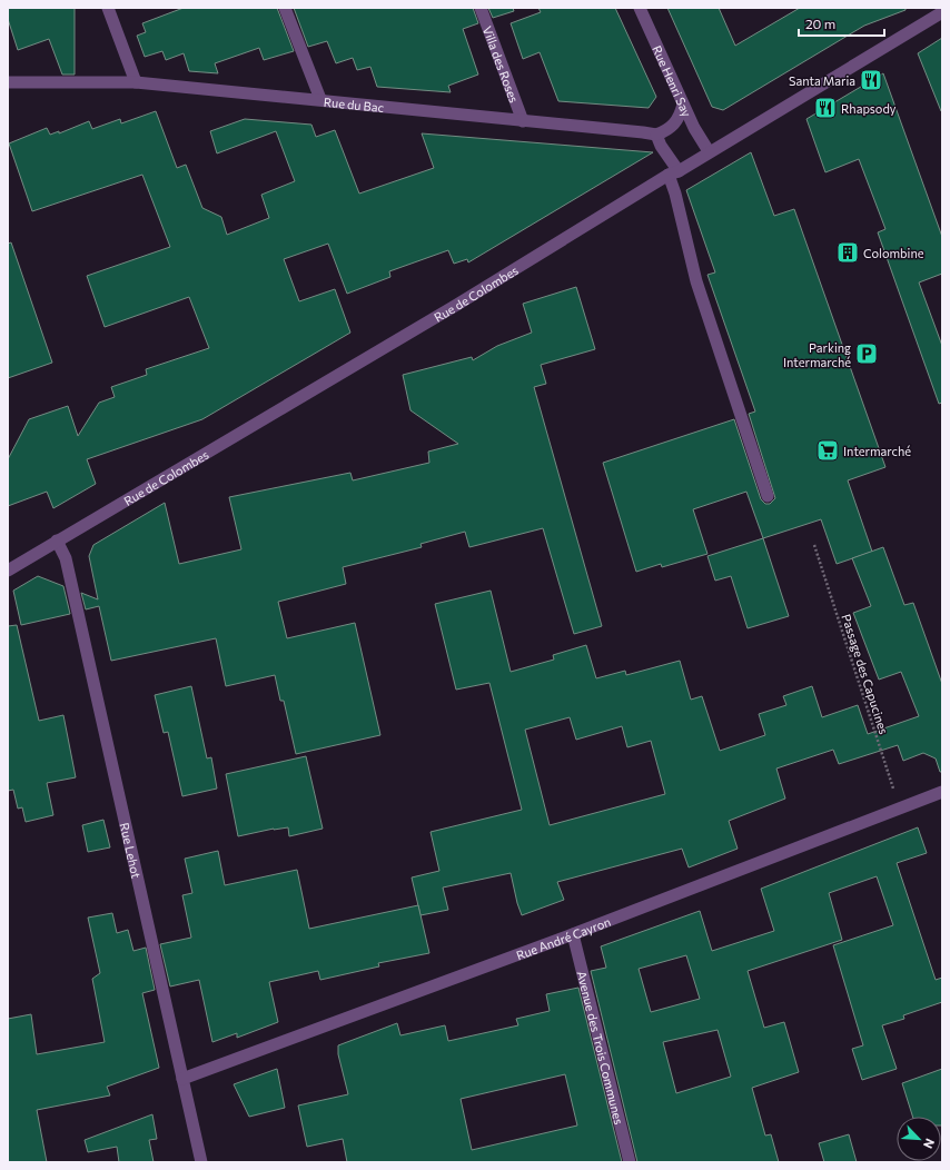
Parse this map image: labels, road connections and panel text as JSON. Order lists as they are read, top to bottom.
{
  "streets": {
    "street": [
      "Villa des Roses",
      "Rue Henri Say",
      "Rue du Bac",
      "Rue de Colombes",
      "Rue Lehot",
      "Rue André Cayron",
      "Avenue des Trois Communes"
    ],
    "path": ["Passage des Capucines"]
  },
  "crossings": [
    ["Villa des Roses", "Rue du Bac"],
    ["Rue Henri Say", "Rue de Colombes"],
    ["Rue de Colombes", "Rue Lehot"],
    ["Passage des Capucines", "Rue André Cayron"],
    ["Rue Lehot", "Rue André Cayron"],
    ["Rue André Cayron", "Avenue des Trois Communes"]
  ],
  "places": {
    "restaurant": ["Santa Maria", "Rhapsody"],
    "building": ["Colombine"],
    "parking": ["Parking Intermarché"],
    "supermarket": ["Intermarché"]
  },
  "scale_bar": "20 m",
  "north": "bottom right"
}
